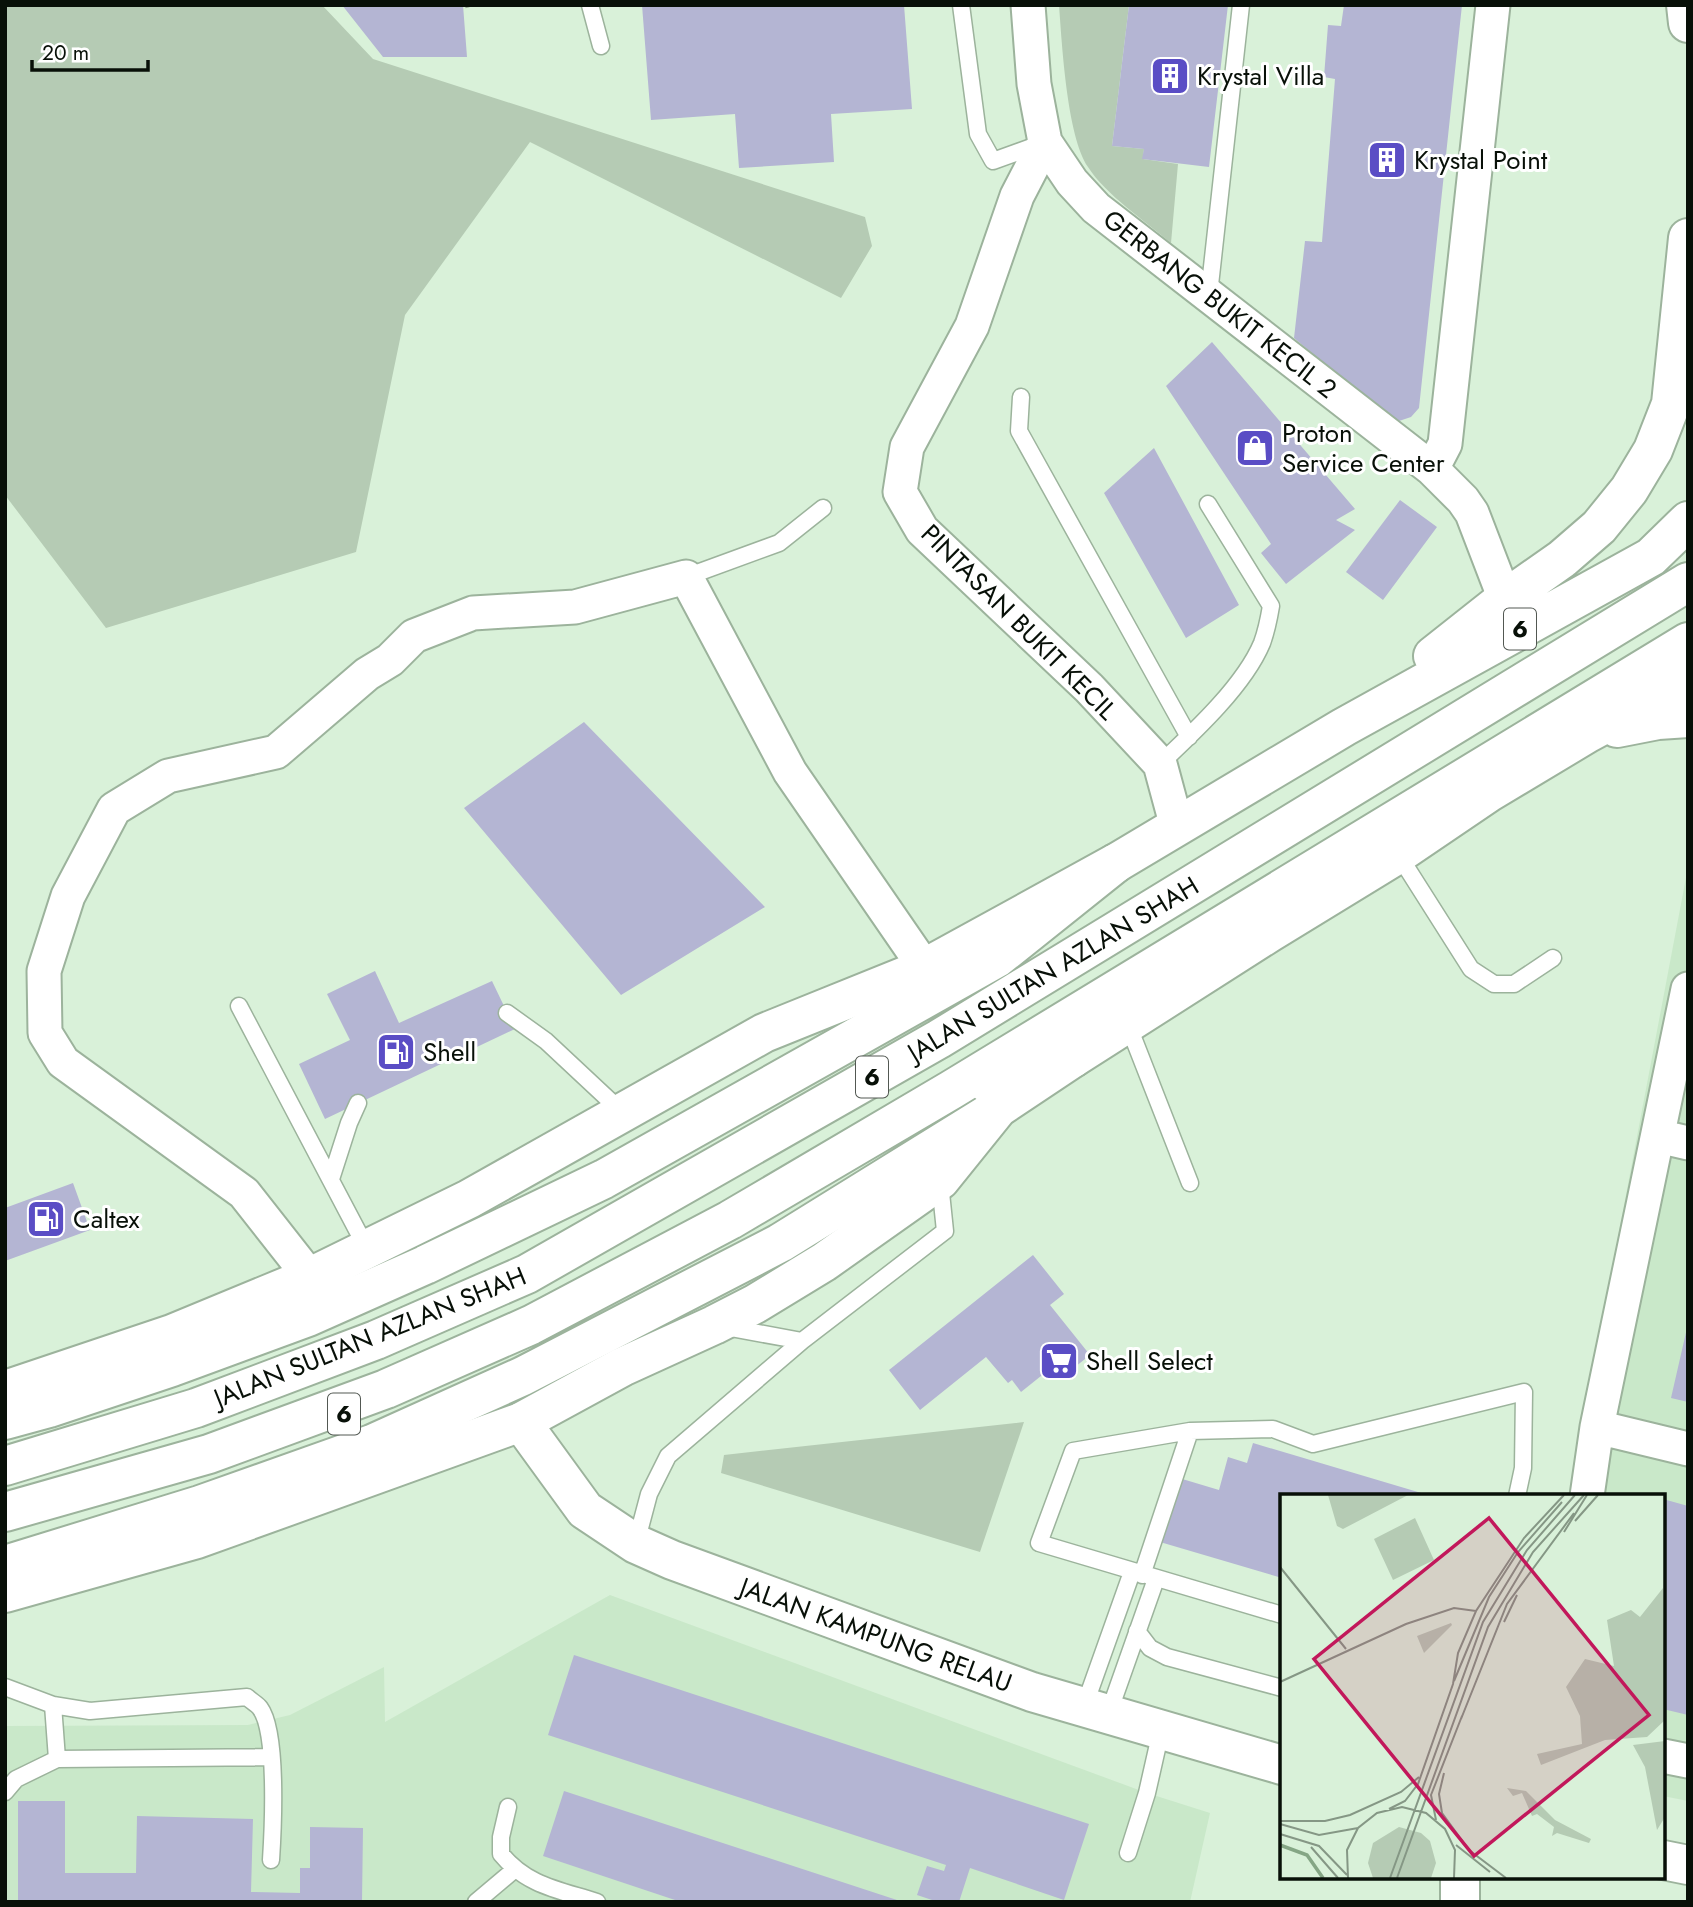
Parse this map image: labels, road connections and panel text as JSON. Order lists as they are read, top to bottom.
{
  "streets": {
    "main road": ["6", "JALAN SULTAN AZLAN SHAH", "JALAN KAMPUNG RELAU"],
    "street": ["GERBANG BUKIT KECIL 2", "PINTASAN BUKIT KECIL"]
  },
  "crossings": [
    ["GERBANG BUKIT KECIL 2", "PINTASAN BUKIT KECIL"],
    ["PINTASAN BUKIT KECIL", "6"],
    ["JALAN SULTAN AZLAN SHAH", "JALAN KAMPUNG RELAU"]
  ],
  "places": {
    "building": ["Krystal Villa", "Krystal Point"],
    "shop": ["Proton Service Center"],
    "fuel station": ["Shell", "Caltex"],
    "supermarket": ["Shell Select"]
  },
  "scale_bar": "20 m"
}
